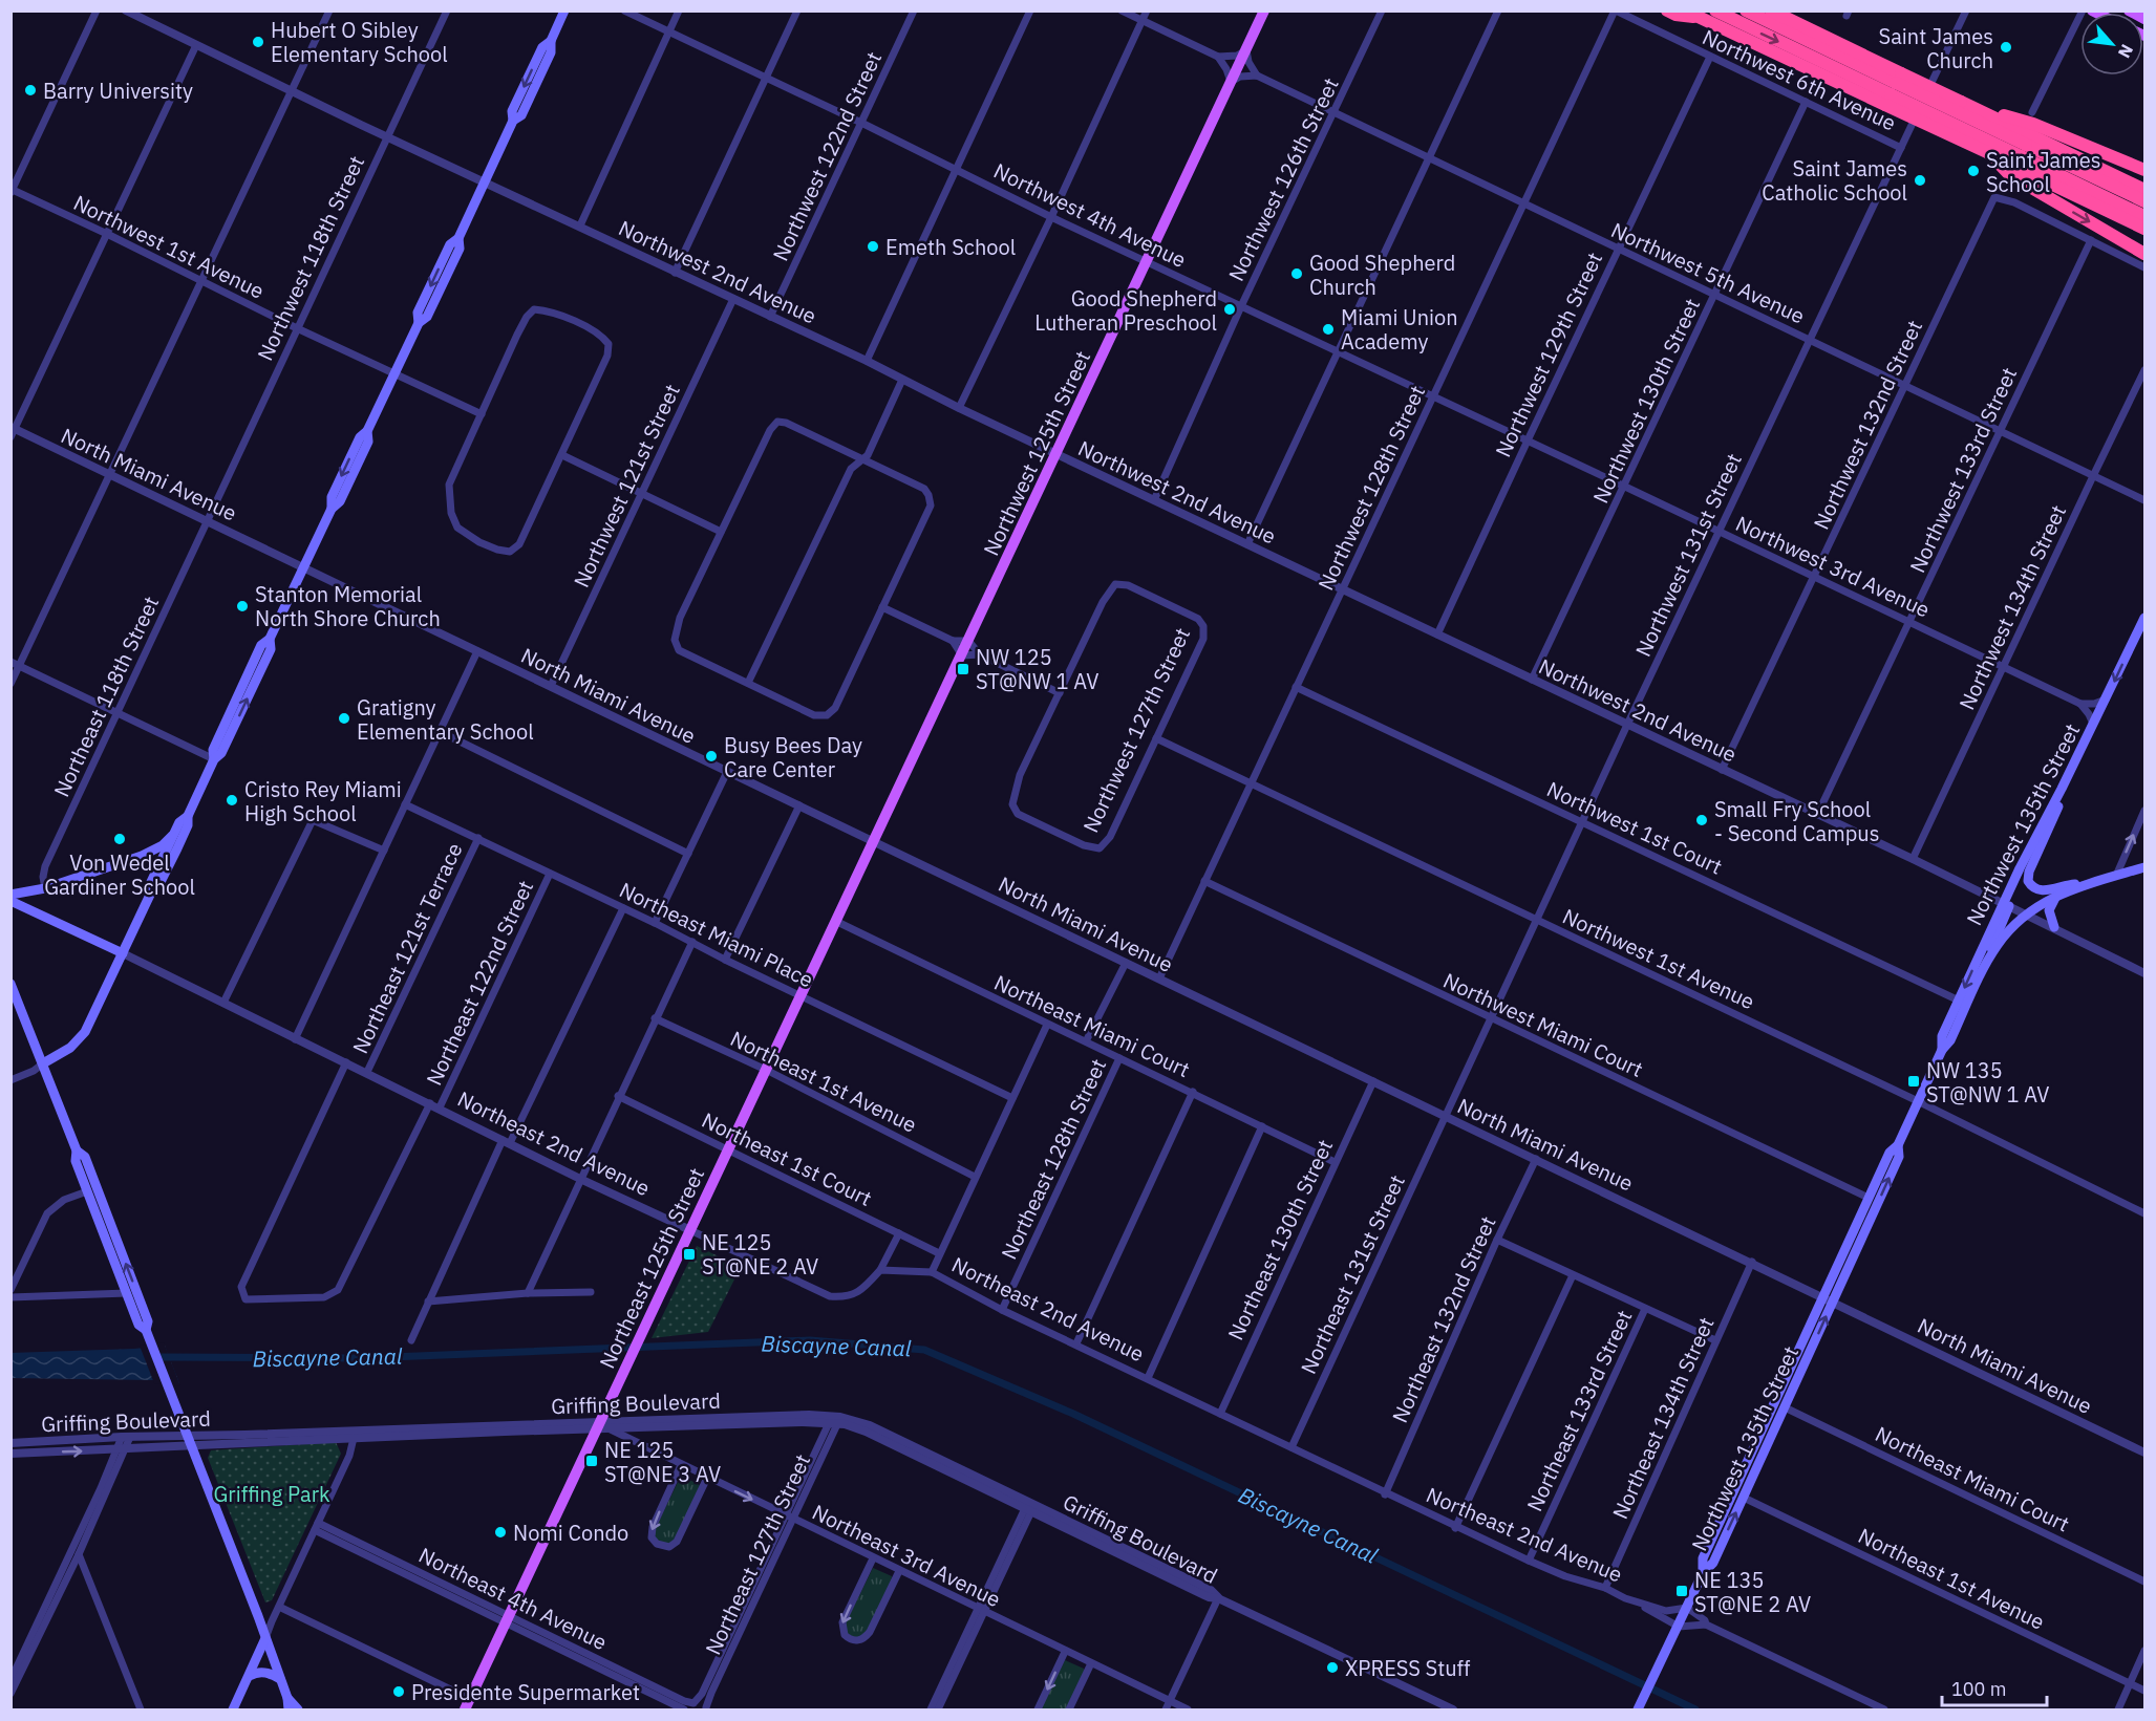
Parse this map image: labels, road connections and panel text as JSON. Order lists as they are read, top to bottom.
{
  "streets": {
    "main road": [
      "Northwest 125th Street",
      "Northwest 135th Street",
      "Northeast 2nd Avenue",
      "Northeast 125th Street"
    ],
    "street": [
      "Northwest 6th Avenue",
      "Northwest 122nd Street",
      "Northwest 126th Street",
      "Northwest 4th Avenue",
      "Northwest 1st Avenue",
      "Northwest 118th Street",
      "Northwest 2nd Avenue",
      "Northwest 5th Avenue",
      "Northwest 129th Street",
      "Northwest 130th Street",
      "Northwest 132nd Street",
      "Northwest 133rd Street",
      "North Miami Avenue",
      "Northwest 121st Street",
      "Northwest 128th Street",
      "Northwest 131st Street",
      "Northwest 3rd Avenue",
      "Northwest 134th Street",
      "Northeast 118th Street",
      "Northwest 127th Street",
      "Northwest 1st Court",
      "Northeast Miami Place",
      "Northeast 121st Terrace",
      "Northeast 122nd Street",
      "Northwest Miami Court",
      "Northeast Miami Court",
      "Northeast 1st Avenue",
      "Northeast 1st Court",
      "Northeast 128th Street",
      "Northeast 130th Street",
      "Northeast 131st Street",
      "Northeast 132nd Street",
      "Griffing Boulevard",
      "Northeast 133rd Street",
      "Northeast 134th Street",
      "Northeast 127th Street",
      "Northeast 3rd Avenue",
      "Northeast 4th Avenue"
    ]
  },
  "crossings": [
    ["Northwest 6th Avenue", "Northwest 129th Street"],
    ["Northwest 6th Avenue", "Northwest 130th Street"],
    ["Northwest 6th Avenue", "Northwest 128th Street"],
    ["Northwest 6th Avenue", "Northwest 131st Street"],
    ["Northwest 122nd Street", "Northwest 4th Avenue"],
    ["Northwest 122nd Street", "Northwest 2nd Avenue"],
    ["Northwest 126th Street", "Northwest 4th Avenue"],
    ["Northwest 126th Street", "Northwest 2nd Avenue"],
    ["Northwest 126th Street", "Northwest 5th Avenue"],
    ["Northwest 4th Avenue", "Northwest 125th Street"],
    ["Northwest 4th Avenue", "Northwest 128th Street"],
    ["Northwest 4th Avenue", "Northwest 3rd Avenue"],
    ["Northwest 1st Avenue", "Northwest 118th Street"],
    ["Northwest 1st Avenue", "Northwest 128th Street"],
    ["Northwest 1st Avenue", "Northwest 131st Street"],
    ["Northwest 1st Avenue", "Northwest 127th Street"],
    ["Northwest 1st Avenue", "Northwest 135th Street"],
    ["Northwest 118th Street", "Northwest 2nd Avenue"],
    ["Northwest 118th Street", "North Miami Avenue"],
    ["Northwest 118th Street", "Northeast 118th Street"],
    ["Northwest 2nd Avenue", "Northwest 129th Street"],
    ["Northwest 2nd Avenue", "Northwest 130th Street"],
    ["Northwest 2nd Avenue", "Northwest 132nd Street"],
    ["Northwest 2nd Avenue", "Northwest 125th Street"],
    ["Northwest 2nd Avenue", "Northwest 133rd Street"],
    ["Northwest 2nd Avenue", "Northwest 121st Street"],
    ["Northwest 2nd Avenue", "Northwest 128th Street"],
    ["Northwest 2nd Avenue", "Northwest 131st Street"],
    ["Northwest 2nd Avenue", "Northwest 134th Street"],
    ["Northwest 2nd Avenue", "Northwest 135th Street"],
    ["Northwest 5th Avenue", "Northwest 129th Street"],
    ["Northwest 5th Avenue", "Northwest 130th Street"],
    ["Northwest 5th Avenue", "Northwest 132nd Street"],
    ["Northwest 5th Avenue", "Northwest 133rd Street"],
    ["Northwest 5th Avenue", "Northwest 128th Street"],
    ["Northwest 5th Avenue", "Northwest 131st Street"],
    ["Northwest 5th Avenue", "Northwest 134th Street"],
    ["Northwest 129th Street", "Northwest 3rd Avenue"],
    ["Northwest 130th Street", "Northwest 3rd Avenue"],
    ["Northwest 132nd Street", "Northwest 133rd Street"],
    ["Northwest 132nd Street", "Northwest 3rd Avenue"],
    ["Northwest 125th Street", "North Miami Avenue"],
    ["Northwest 125th Street", "Northeast 125th Street"],
    ["Northwest 133rd Street", "Northwest 3rd Avenue"],
    ["North Miami Avenue", "Northwest 121st Street"],
    ["North Miami Avenue", "Northwest 128th Street"],
    ["North Miami Avenue", "Northwest 131st Street"],
    ["North Miami Avenue", "Northeast 118th Street"],
    ["North Miami Avenue", "Northwest 135th Street"],
    ["North Miami Avenue", "Northeast 130th Street"],
    ["North Miami Avenue", "Northeast 125th Street"],
    ["North Miami Avenue", "Northeast 131st Street"],
    ["North Miami Avenue", "Northeast 132nd Street"],
    ["North Miami Avenue", "Northeast 134th Street"],
    ["Northwest 128th Street", "Northwest 3rd Avenue"],
    ["Northwest 128th Street", "Northwest 1st Court"],
    ["Northwest 128th Street", "Northwest Miami Court"],
    ["Northwest 131st Street", "Northwest 3rd Avenue"],
    ["Northwest 131st Street", "Northwest 1st Court"],
    ["Northwest 131st Street", "Northwest Miami Court"],
    ["Northwest 131st Street", "Northeast 131st Street"],
    ["Northwest 3rd Avenue", "Northwest 134th Street"],
    ["Northwest 135th Street", "Northwest 1st Court"],
    ["Northwest 135th Street", "Northwest Miami Court"],
    ["Northwest 135th Street", "Northeast Miami Court"],
    ["Northwest 135th Street", "Northeast 1st Avenue"],
    ["Northeast Miami Place", "Northeast 121st Terrace"],
    ["Northeast Miami Place", "Northeast 122nd Street"],
    ["Northeast Miami Place", "Northeast 125th Street"],
    ["Northeast 121st Terrace", "Northeast 122nd Street"],
    ["Northeast 121st Terrace", "Northeast 2nd Avenue"],
    ["Northeast 122nd Street", "Northeast 2nd Avenue"],
    ["Northeast Miami Court", "Northeast 128th Street"],
    ["Northeast Miami Court", "Northeast 130th Street"],
    ["Northeast Miami Court", "Northeast 125th Street"],
    ["Northeast 1st Avenue", "Northeast 125th Street"],
    ["Northeast 2nd Avenue", "Northeast 128th Street"],
    ["Northeast 2nd Avenue", "Northeast 130th Street"],
    ["Northeast 2nd Avenue", "Northeast 125th Street"],
    ["Northeast 2nd Avenue", "Northeast 131st Street"],
    ["Northeast 2nd Avenue", "Northeast 132nd Street"],
    ["Northeast 2nd Avenue", "Northeast 133rd Street"],
    ["Northeast 2nd Avenue", "Northeast 134th Street"],
    ["Northeast 1st Court", "Northeast 125th Street"],
    ["Northeast 125th Street", "Griffing Boulevard"],
    ["Northeast 125th Street", "Northeast 3rd Avenue"],
    ["Northeast 125th Street", "Northeast 4th Avenue"],
    ["Griffing Boulevard", "Northeast 127th Street"],
    ["Griffing Boulevard", "Northeast 3rd Avenue"],
    ["Northeast 127th Street", "Northeast 3rd Avenue"],
    ["Northeast 127th Street", "Northeast 4th Avenue"]
  ],
  "water": ["Biscayne Canal"],
  "parks": ["Griffing Park"],
  "places": {
    "other": [
      "Hubert O Sibley Elementary School",
      "Saint James Church",
      "Barry University",
      "Saint James School",
      "Saint James Catholic School",
      "Emeth School",
      "Good Shepherd Church",
      "Good Shepherd Lutheran Preschool",
      "Miami Union Academy",
      "Stanton Memorial North Shore Church",
      "Gratigny Elementary School",
      "Busy Bees Day Care Center",
      "Cristo Rey Miami High School",
      "Small Fry School - Second Campus",
      "Von Wedel Gardiner School",
      "Nomi Condo",
      "XPRESS Stuff",
      "Presidente Supermarket"
    ],
    "transit": [
      "NW 125 ST@NW 1 AV",
      "NW 135 ST@NW 1 AV",
      "NE 125 ST@NE 2 AV",
      "NE 125 ST@NE 3 AV",
      "NE 135 ST@NE 2 AV"
    ]
  },
  "scale_bar": "100 m",
  "north": "bottom right"
}
